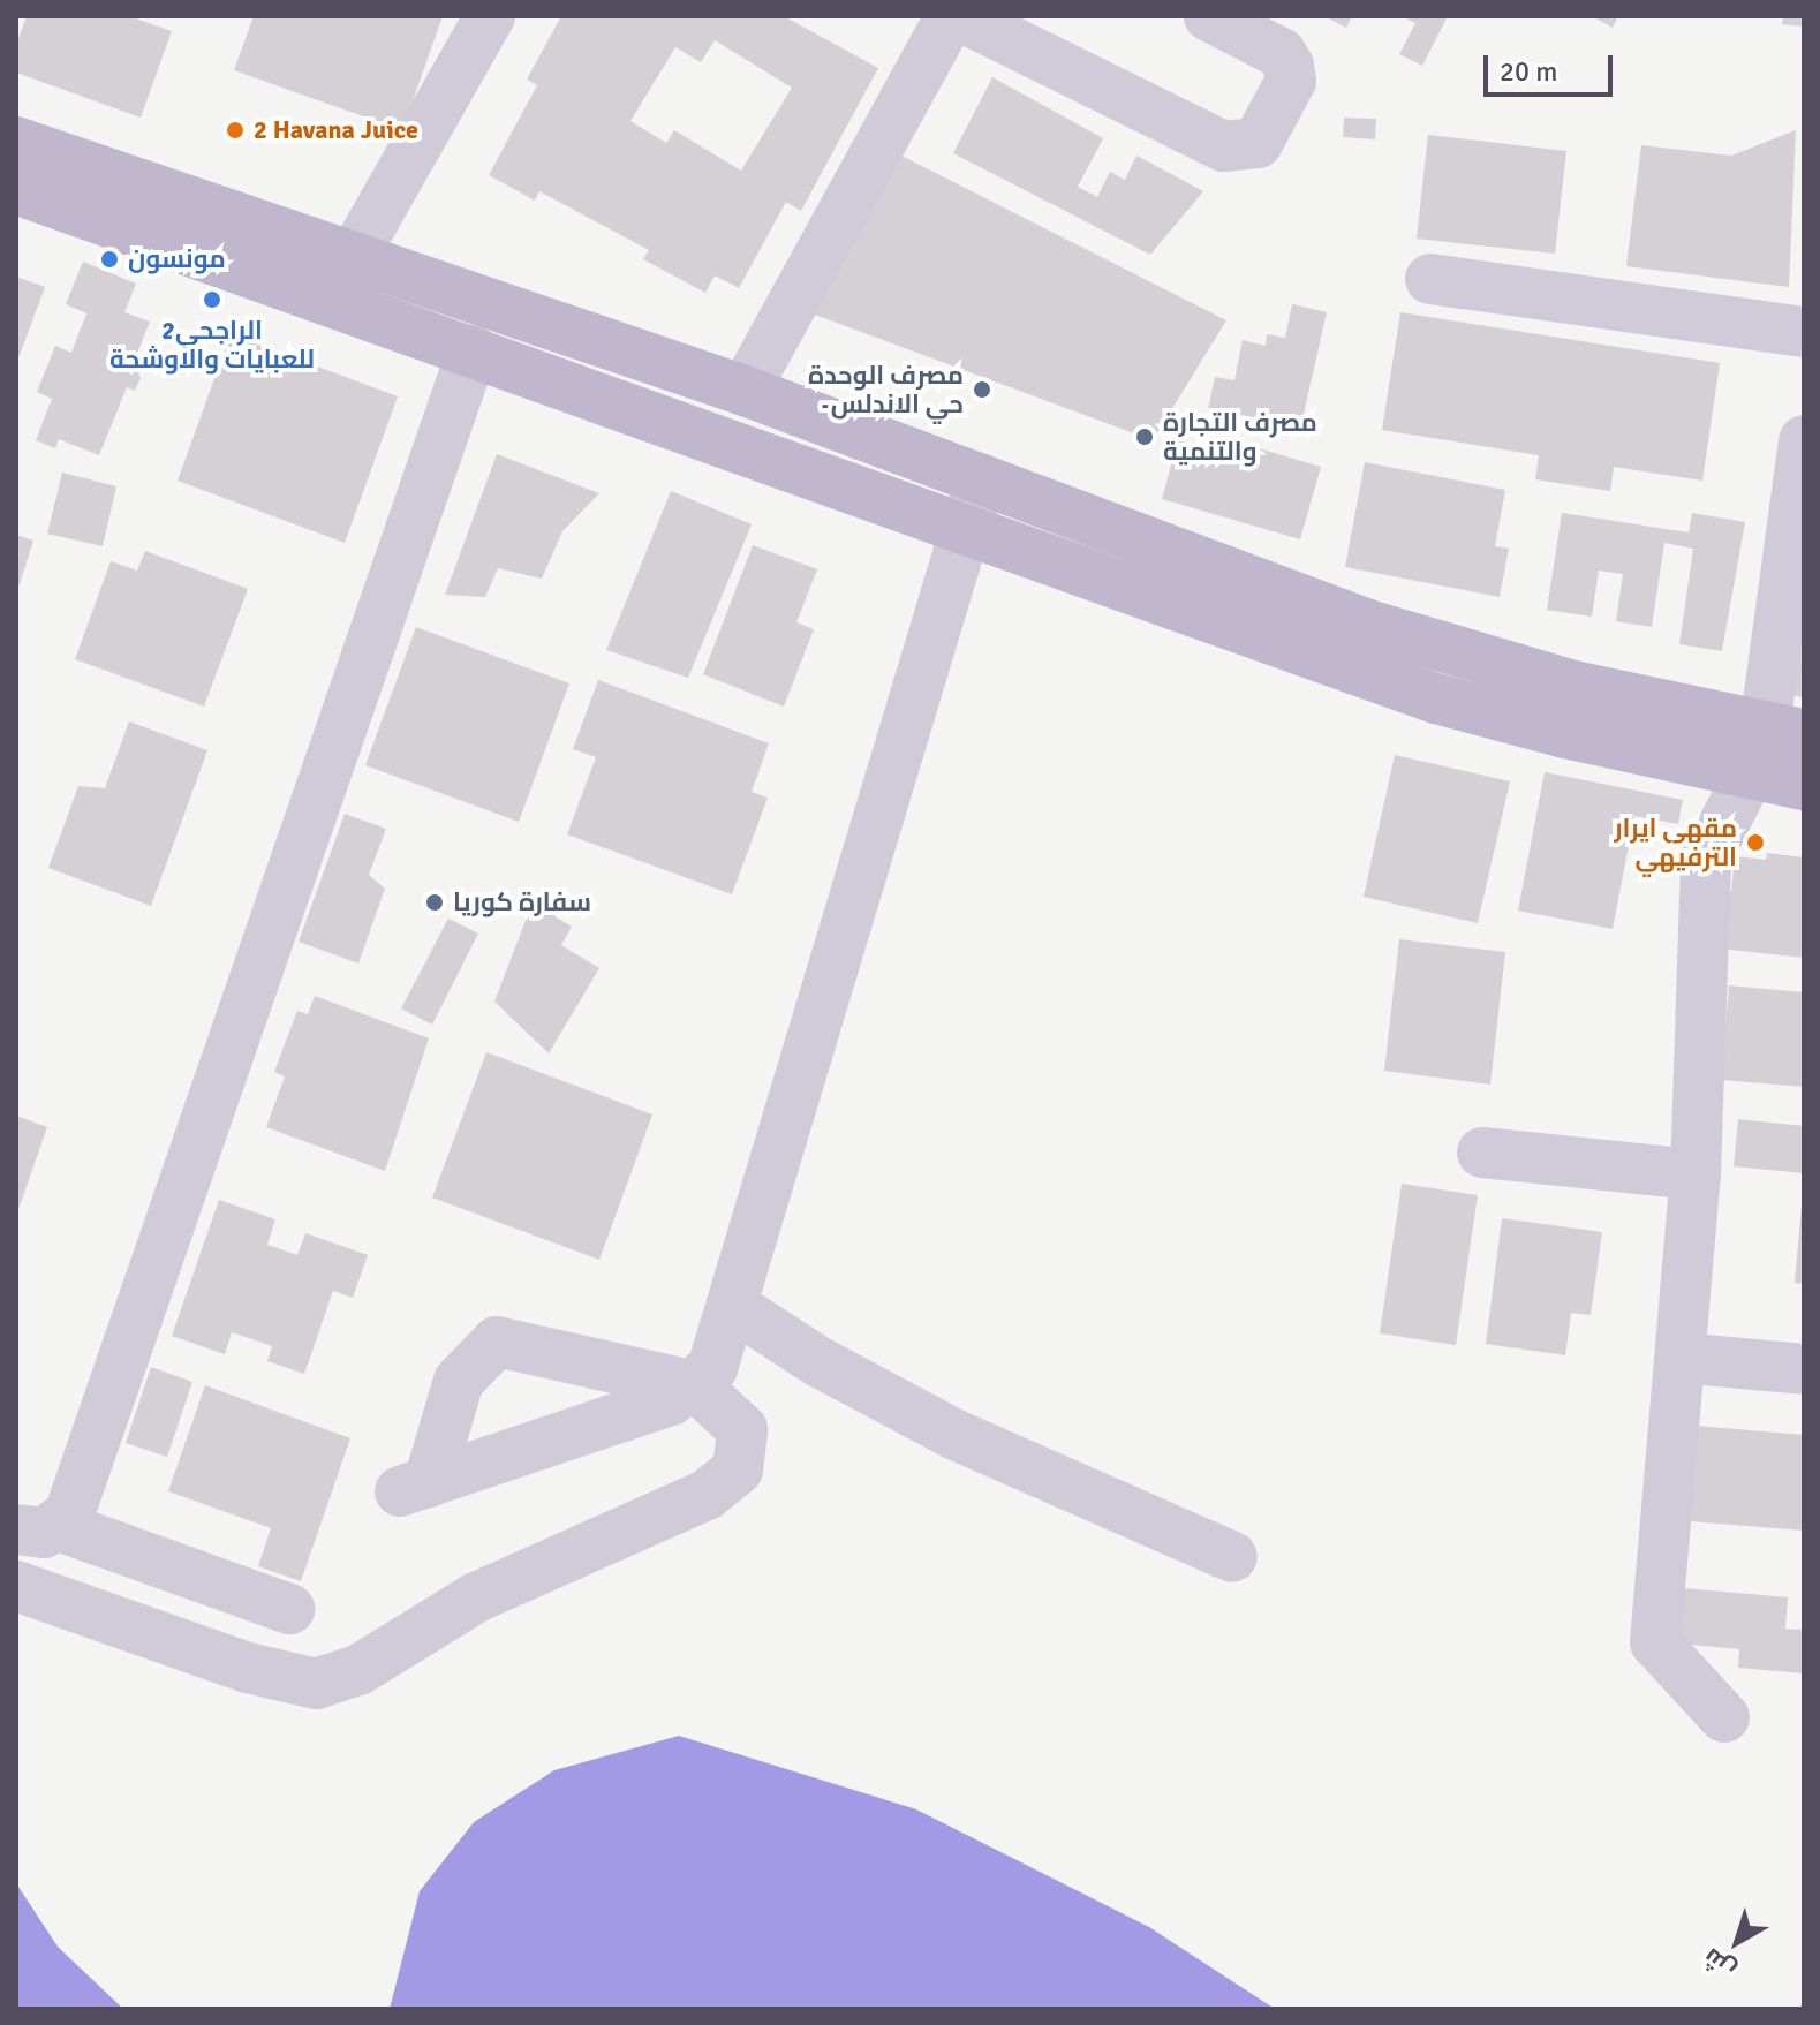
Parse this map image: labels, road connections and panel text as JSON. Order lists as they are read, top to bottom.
{
  "places": [
    "2 Havana Juice",
    "مونسون",
    "الراجحي2 للعبايات والاوشحة",
    "مصرف الوحدة -حي الاندلس",
    "مصرف التجارة والتنمية",
    "مقهى ايرار الترفيهي",
    "سفارة كوريا"
  ],
  "scale_bar": "20 m",
  "north": "bottom left"
}
